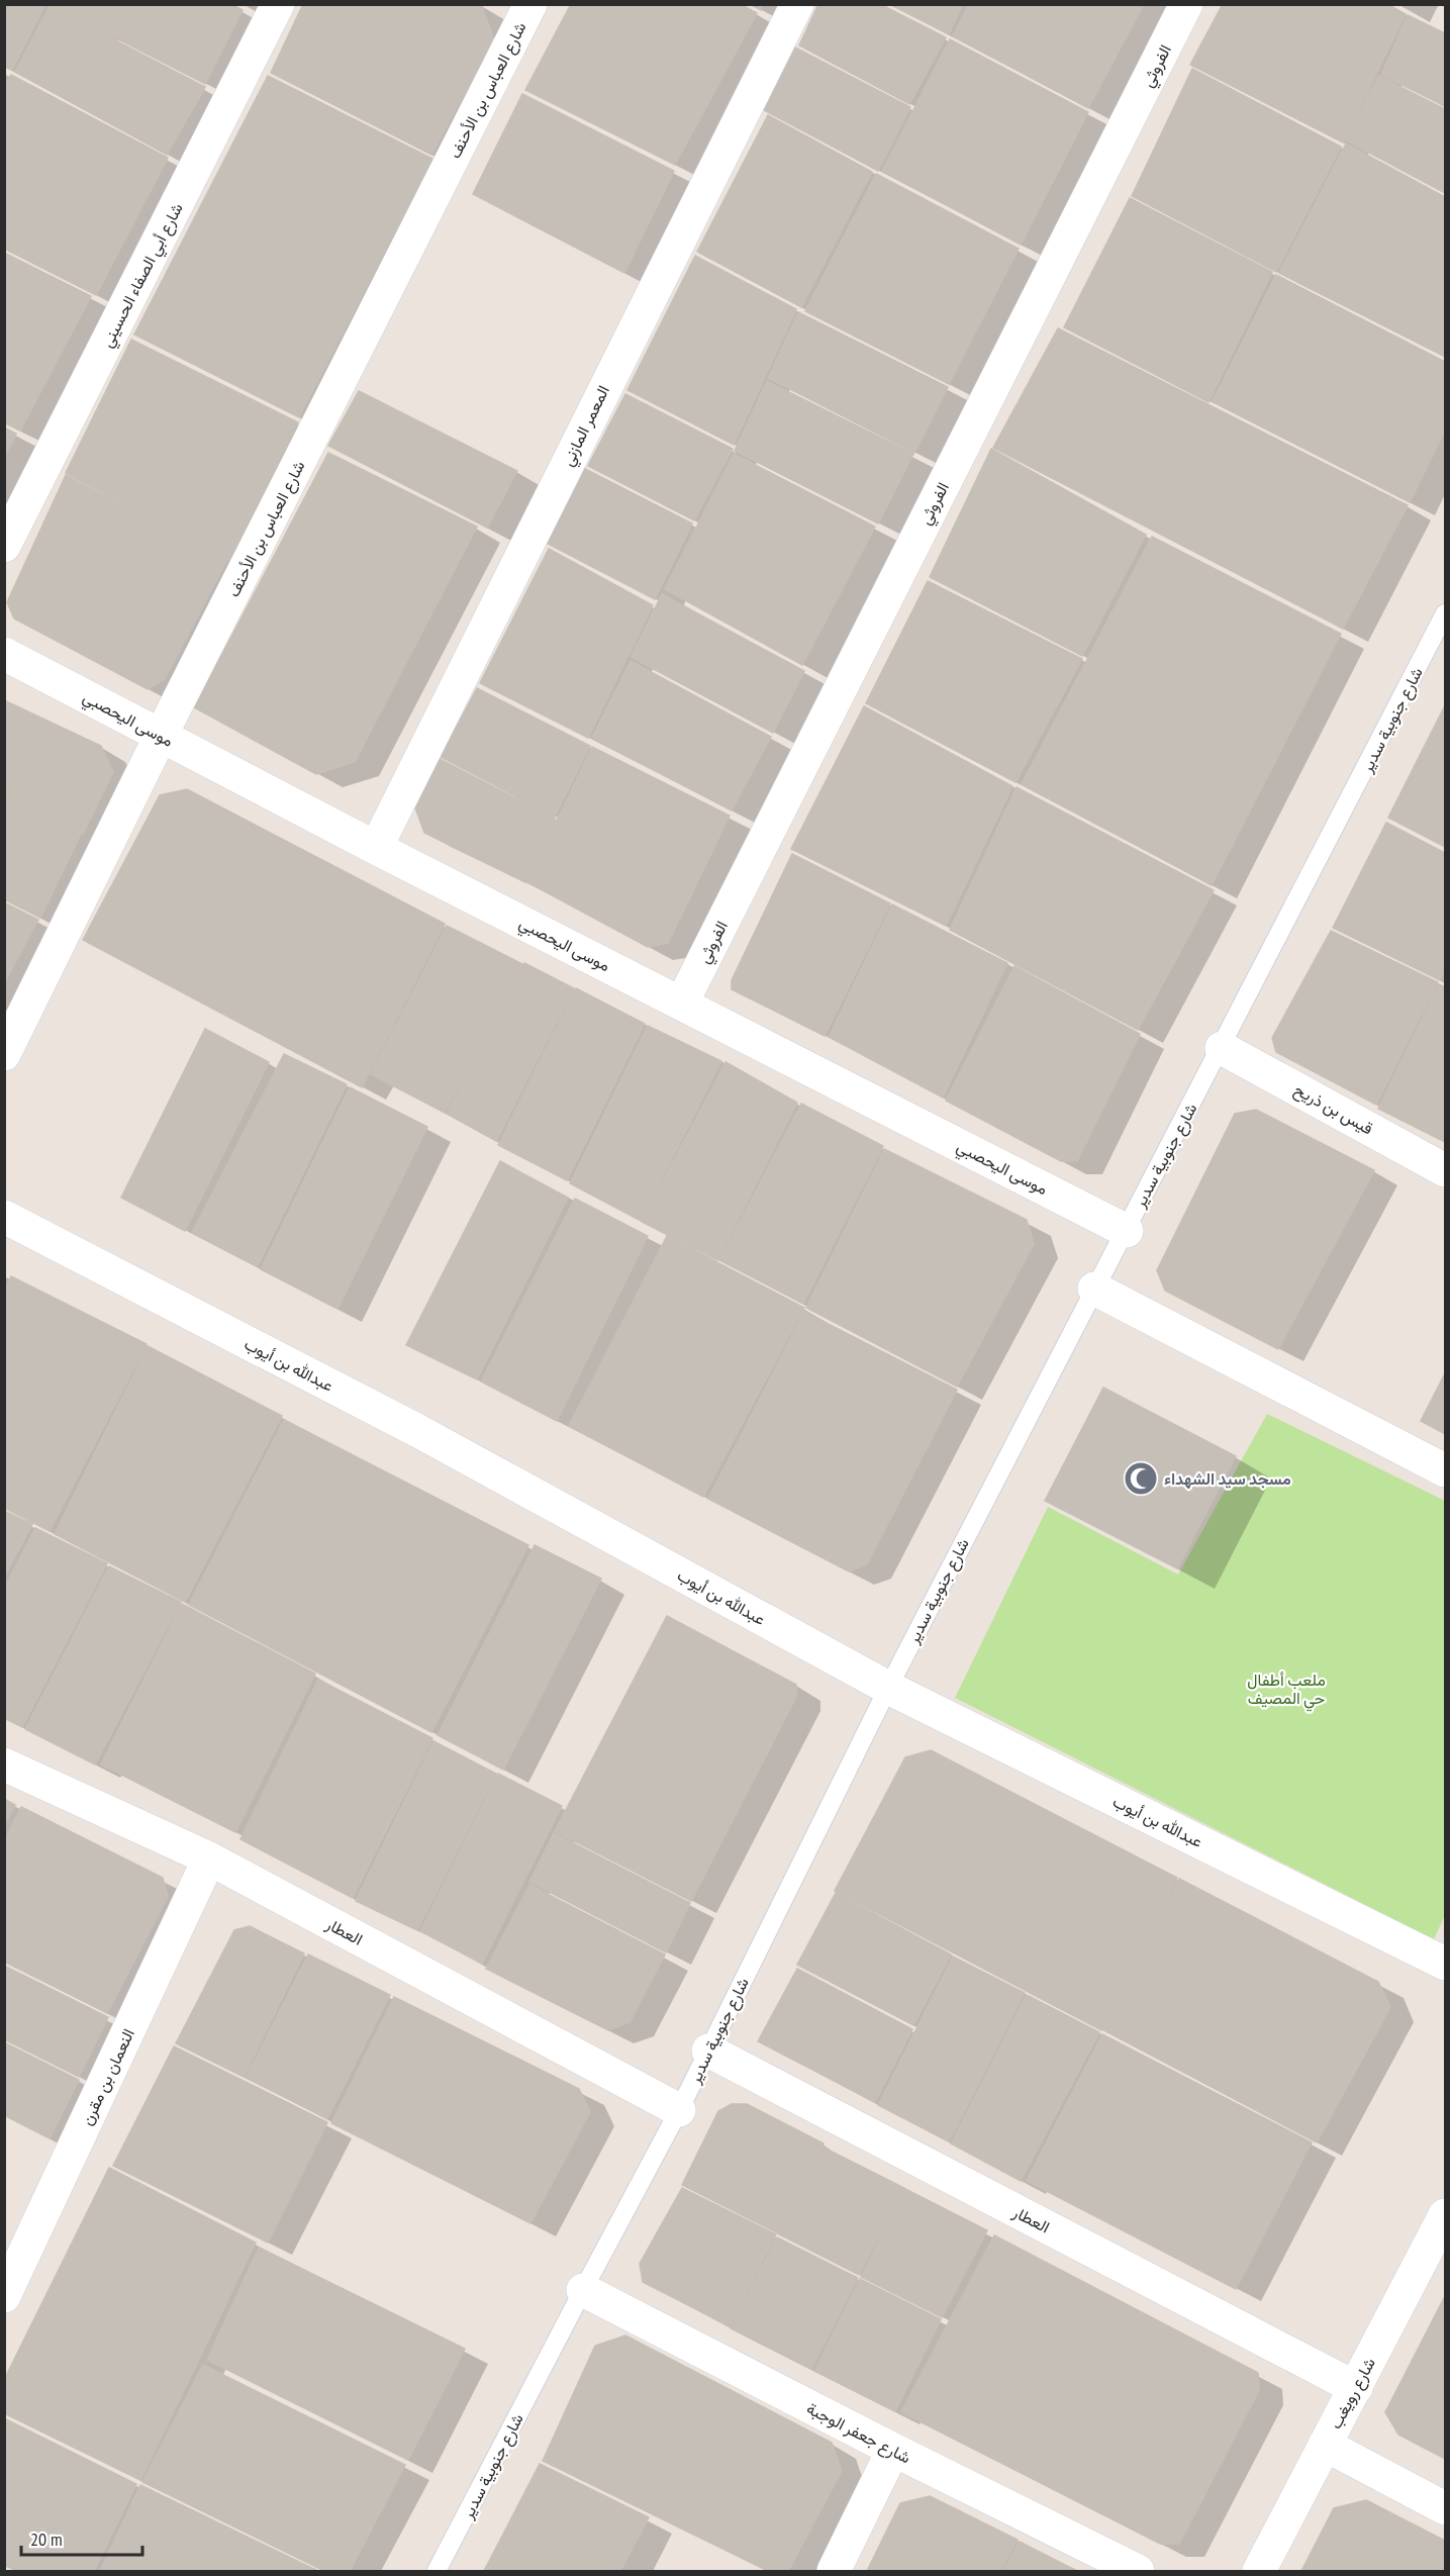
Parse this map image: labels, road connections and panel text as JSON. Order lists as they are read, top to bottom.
{
  "streets": {
    "street": [
      "الفروثي",
      "شارع العباس بن الأحنف",
      "شارع أبي الصفاء الحسيني",
      "المعمر المازني",
      "موسى اليحصبي",
      "قيس بن ذريح",
      "عبدالله بن أيوب",
      "العطار",
      "النعمان بن مقرن",
      "شارع رويغب",
      "شارع جعفر الوجبة"
    ],
    "lane": ["شارع جنوبية سدير"]
  },
  "crossings": [
    ["الفروثي", "موسى اليحصبي"],
    ["شارع العباس بن الأحنف", "موسى اليحصبي"],
    ["المعمر المازني", "موسى اليحصبي"],
    ["موسى اليحصبي", "شارع جنوبية سدير"],
    ["شارع جنوبية سدير", "قيس بن ذريح"],
    ["شارع جنوبية سدير", "عبدالله بن أيوب"],
    ["شارع جنوبية سدير", "العطار"],
    ["شارع جنوبية سدير", "شارع جعفر الوجبة"],
    ["العطار", "النعمان بن مقرن"],
    ["العطار", "شارع رويغب"]
  ],
  "parks": ["ملعب أطفال حي المصيف"],
  "places": {
    "mosque": ["مسجد سيد الشهداء"]
  },
  "scale_bar": "20 m"
}
